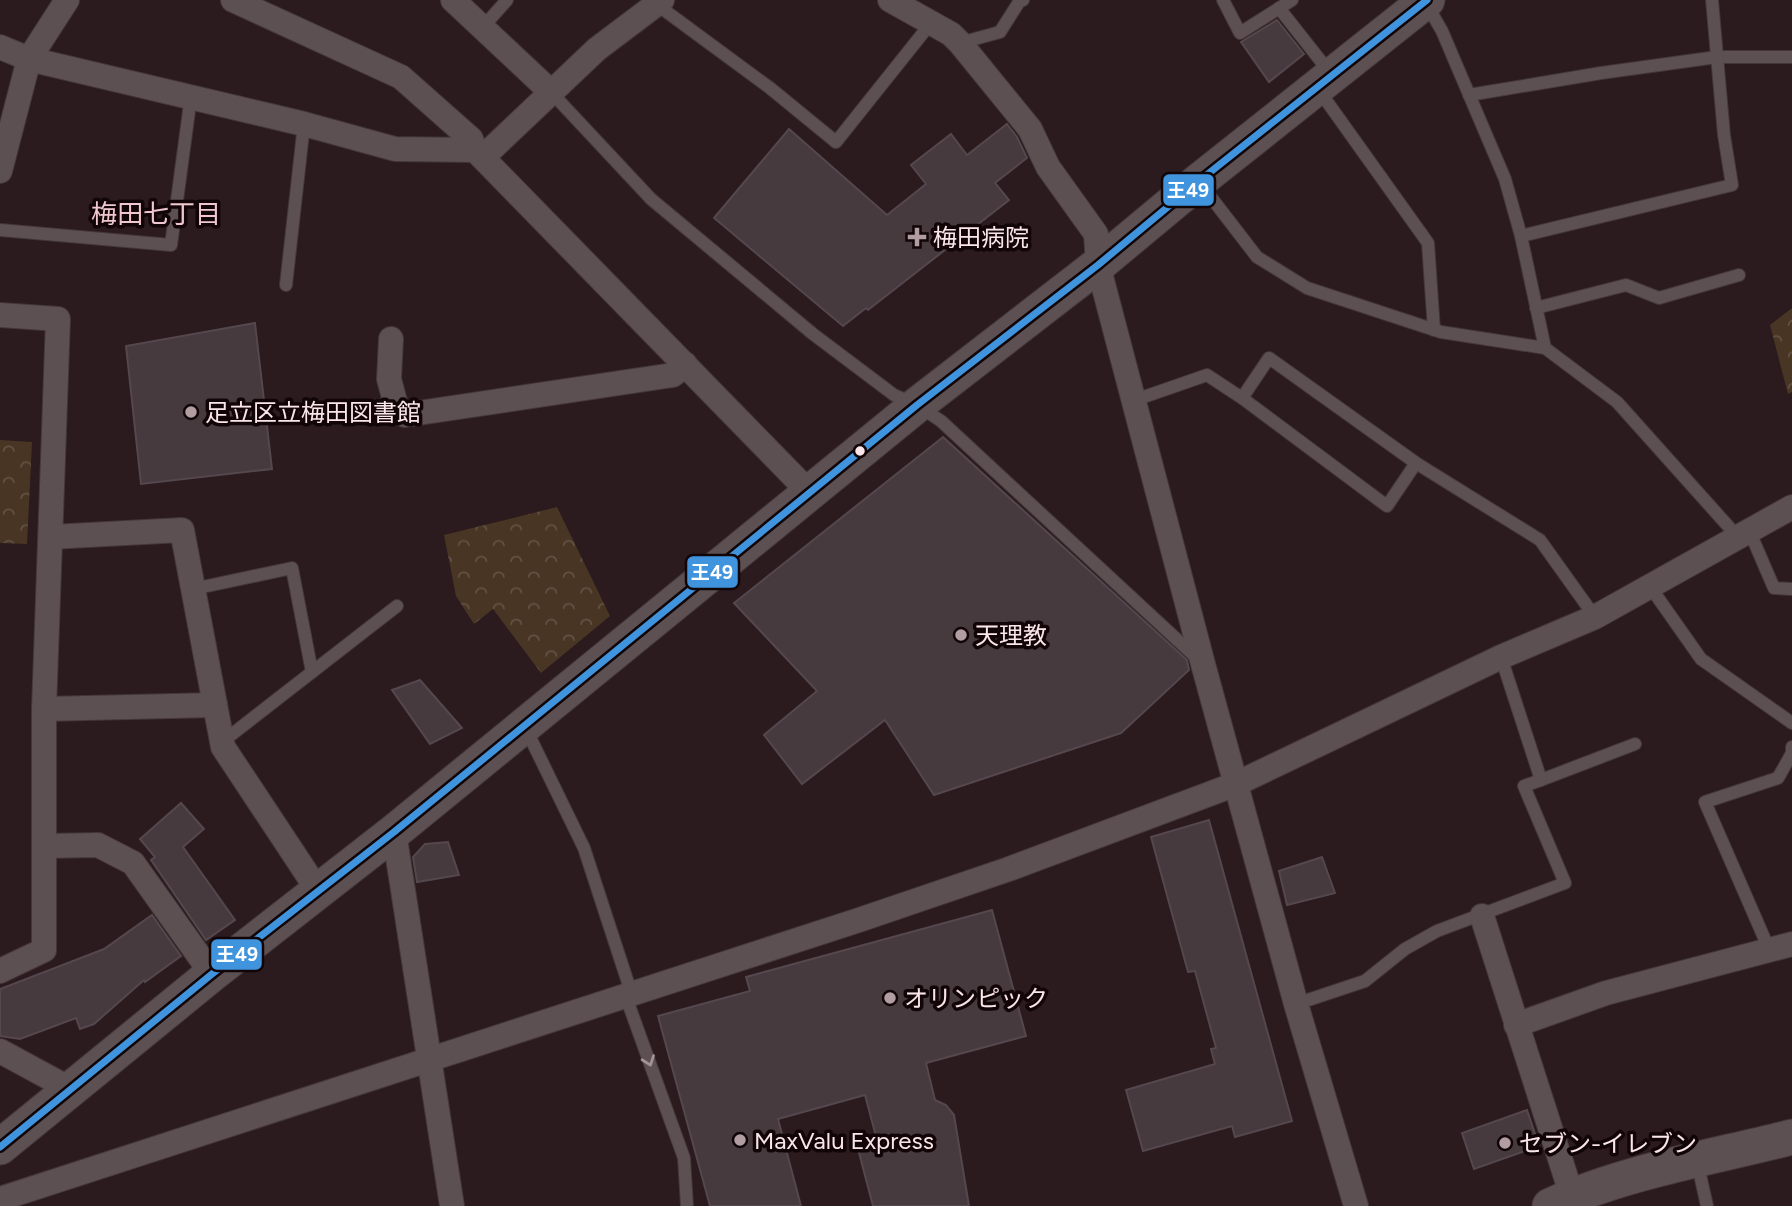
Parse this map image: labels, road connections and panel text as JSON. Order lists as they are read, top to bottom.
{
  "districts": ["梅田七丁目"],
  "places": {
    "health": ["梅田病院"],
    "other": [
      "足立区立梅田図書館",
      "天理教",
      "オリンピック",
      "MaxValu Express",
      "セブン-イレブン"
    ]
  },
  "lines": ["transit line 王49"]
}
